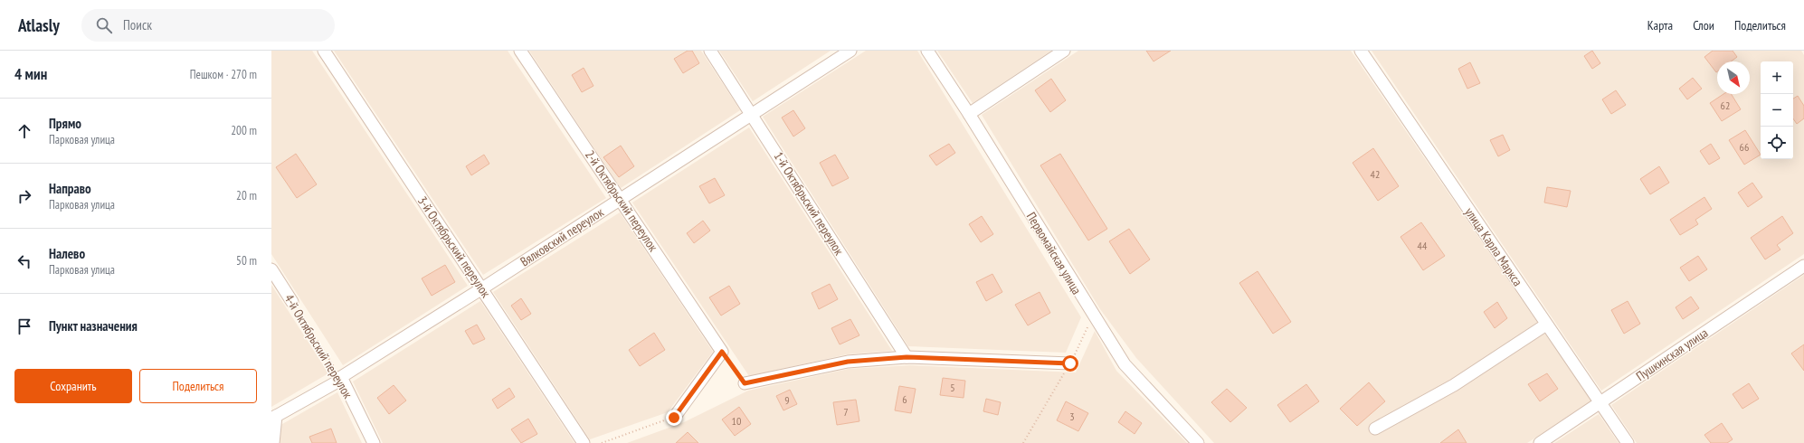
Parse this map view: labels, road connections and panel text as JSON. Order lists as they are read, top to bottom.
{
  "streets": {
    "street": [
      "2-й Октябрьский переулок",
      "1-й Октябрьский переулок",
      "Вялковский переулок",
      "3-й Октябрьский переулок",
      "улица Карла Маркса",
      "Первомайская улица",
      "4-й Октябрьский переулок",
      "Пушкинская улица"
    ]
  },
  "crossings": [
    ["2-й Октябрьский переулок", "Вялковский переулок"],
    ["1-й Октябрьский переулок", "Вялковский переулок"],
    ["Вялковский переулок", "3-й Октябрьский переулок"],
    ["Вялковский переулок", "4-й Октябрьский переулок"],
    ["улица Карла Маркса", "Пушкинская улица"]
  ],
  "house_numbers": [
    "62",
    "66",
    "42",
    "44",
    "5",
    "6",
    "9",
    "7",
    "3",
    "10"
  ],
  "north": "bottom right",
  "page": {
    "header": "Atlasly",
    "search": "Поиск",
    "nav": ["Карта", "Слои", "Поделиться"],
    "heading": ["4 мин", "Пешком · 270 m"],
    "map_buttons": ["+", "−"],
    "list": [
      ["Прямо", "Парковая улица", "200 m"],
      ["Направо", "Парковая улица", "20 m"],
      ["Налево", "Парковая улица", "50 m"],
      "Пункт назначения"
    ],
    "buttons": ["Сохранить", "Поделиться"]
  }
}
